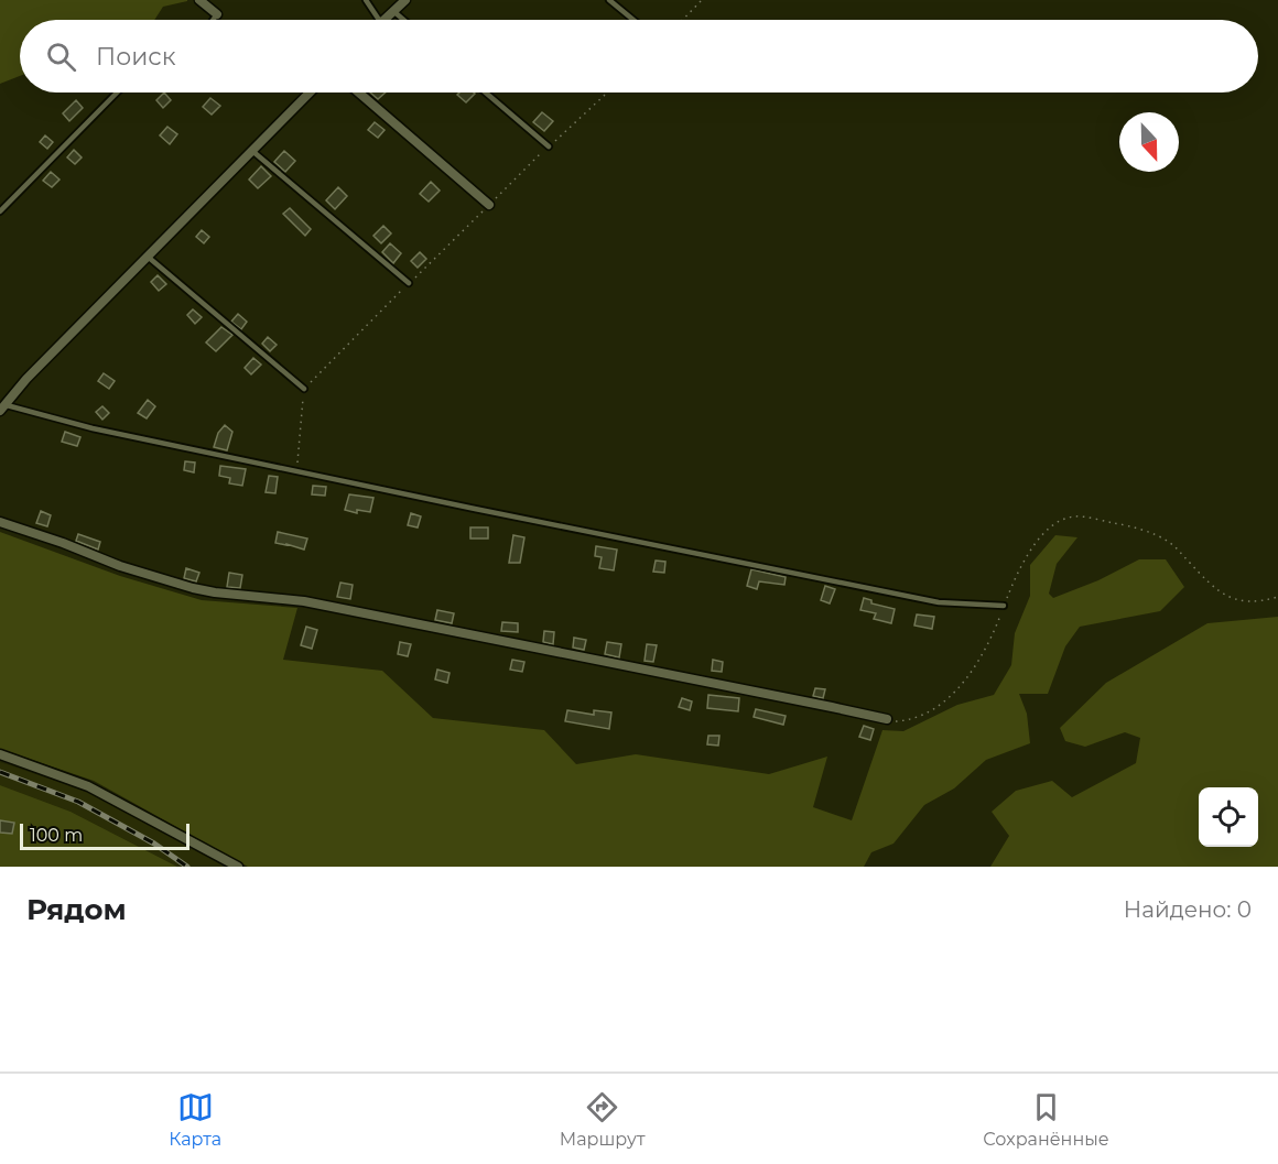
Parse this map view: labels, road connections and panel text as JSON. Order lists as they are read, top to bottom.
{
  "scale_bar": "100 m",
  "north": "bottom",
  "page": {
    "search": "Поиск",
    "scale": "100 m",
    "heading": ["Рядом", "Найдено: 0"],
    "nav": ["Карта", "Маршрут", "Сохранённые"]
  }
}
